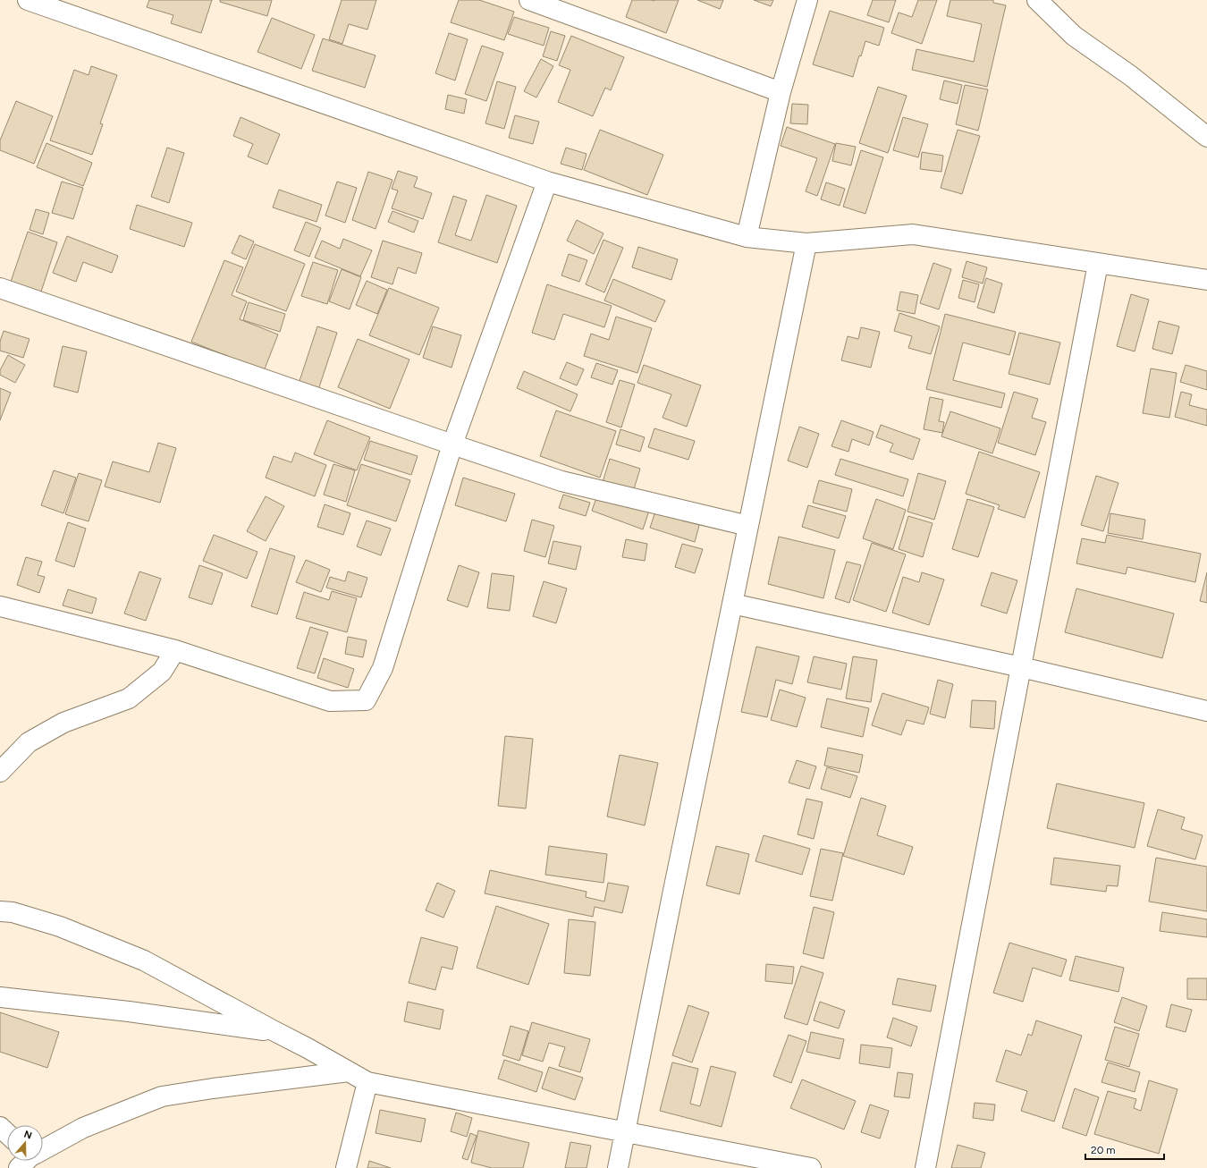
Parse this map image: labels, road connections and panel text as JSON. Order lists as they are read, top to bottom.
{
  "scale_bar": "20 m",
  "north": "top"
}
